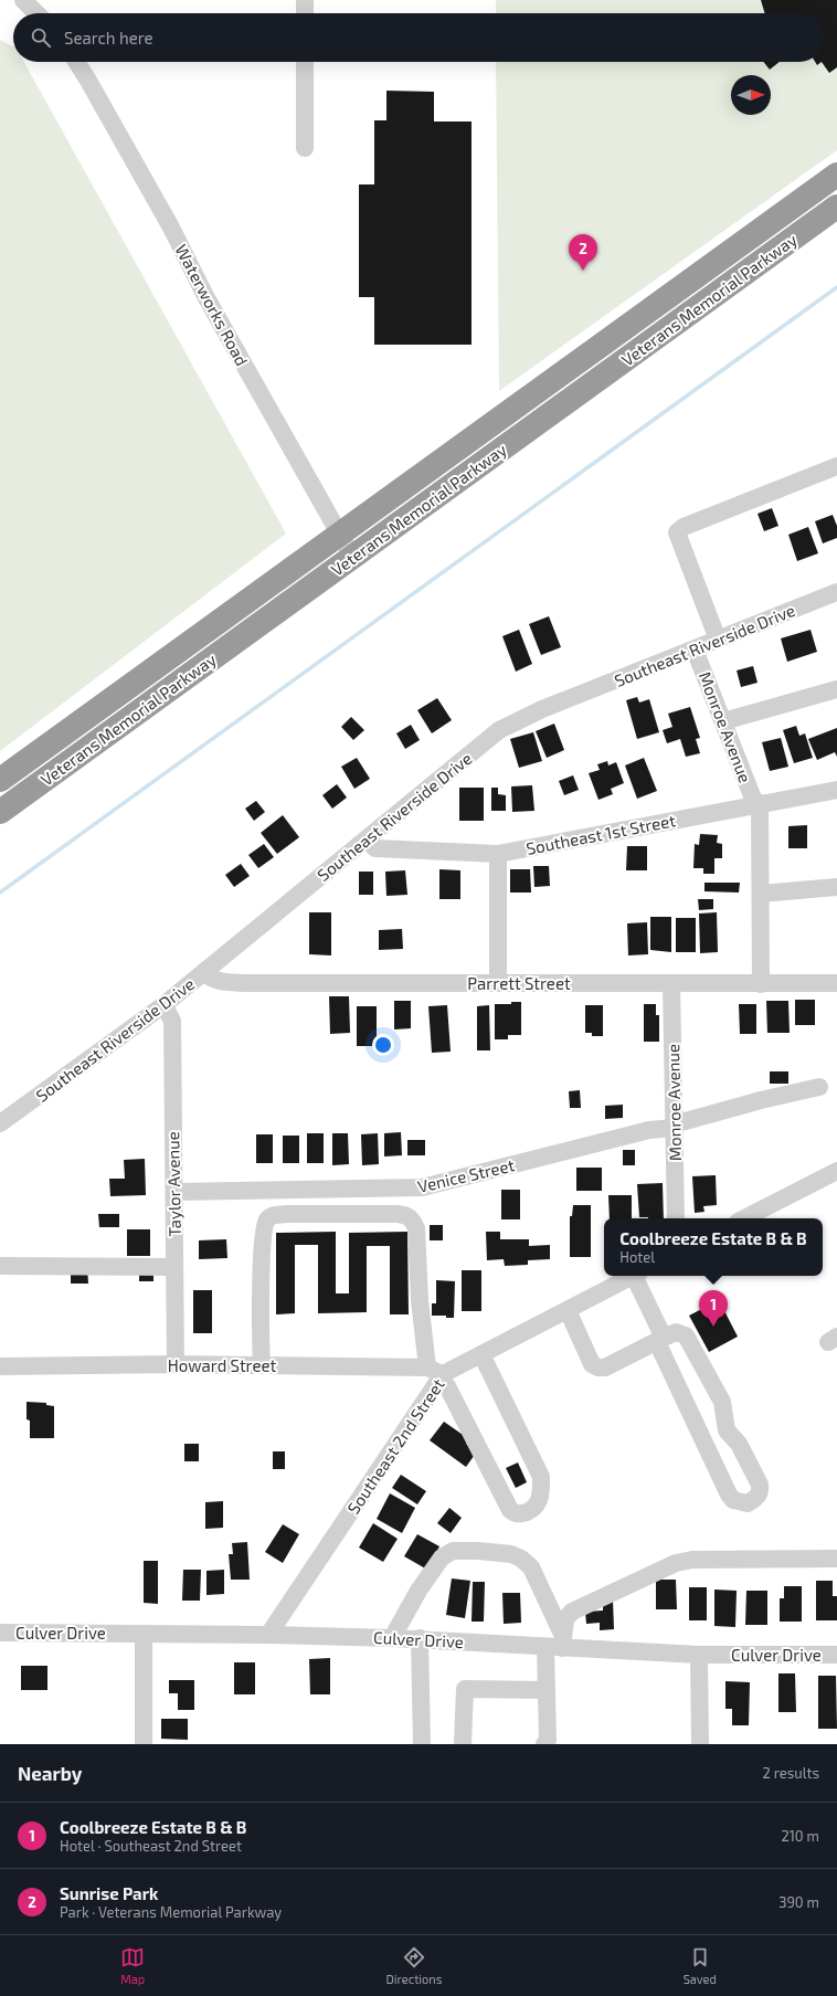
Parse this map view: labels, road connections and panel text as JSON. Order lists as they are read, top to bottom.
{
  "streets": {
    "highway": ["Veterans Memorial Parkway"],
    "street": [
      "Waterworks Road",
      "Southeast Riverside Drive",
      "Monroe Avenue",
      "Southeast 1st Street",
      "Parrett Street",
      "Venice Street",
      "Taylor Avenue",
      "Howard Street",
      "Southeast 2nd Street",
      "Culver Drive"
    ]
  },
  "crossings": [
    ["Veterans Memorial Parkway", "Waterworks Road"],
    ["Southeast Riverside Drive", "Monroe Avenue"],
    ["Southeast Riverside Drive", "Southeast 1st Street"],
    ["Southeast Riverside Drive", "Parrett Street"],
    ["Southeast Riverside Drive", "Taylor Avenue"],
    ["Monroe Avenue", "Southeast 1st Street"],
    ["Monroe Avenue", "Parrett Street"],
    ["Monroe Avenue", "Venice Street"],
    ["Venice Street", "Taylor Avenue"],
    ["Taylor Avenue", "Howard Street"],
    ["Howard Street", "Southeast 2nd Street"],
    ["Southeast 2nd Street", "Culver Drive"]
  ],
  "north": "right",
  "page": {
    "search": "Search here",
    "pins": ["2", "1"],
    "popup": ["Coolbreeze Estate B & B", "Hotel"],
    "heading": ["Nearby", "2 results"],
    "list": [
      {
        "mark": "1",
        "name": "Coolbreeze Estate B & B",
        "note": "Hotel · Southeast 2nd Street",
        "value": "210 m"
      },
      {
        "mark": "2",
        "name": "Sunrise Park",
        "note": "Park · Veterans Memorial Parkway",
        "value": "390 m"
      }
    ],
    "nav": ["Map", "Directions", "Saved"]
  }
}
